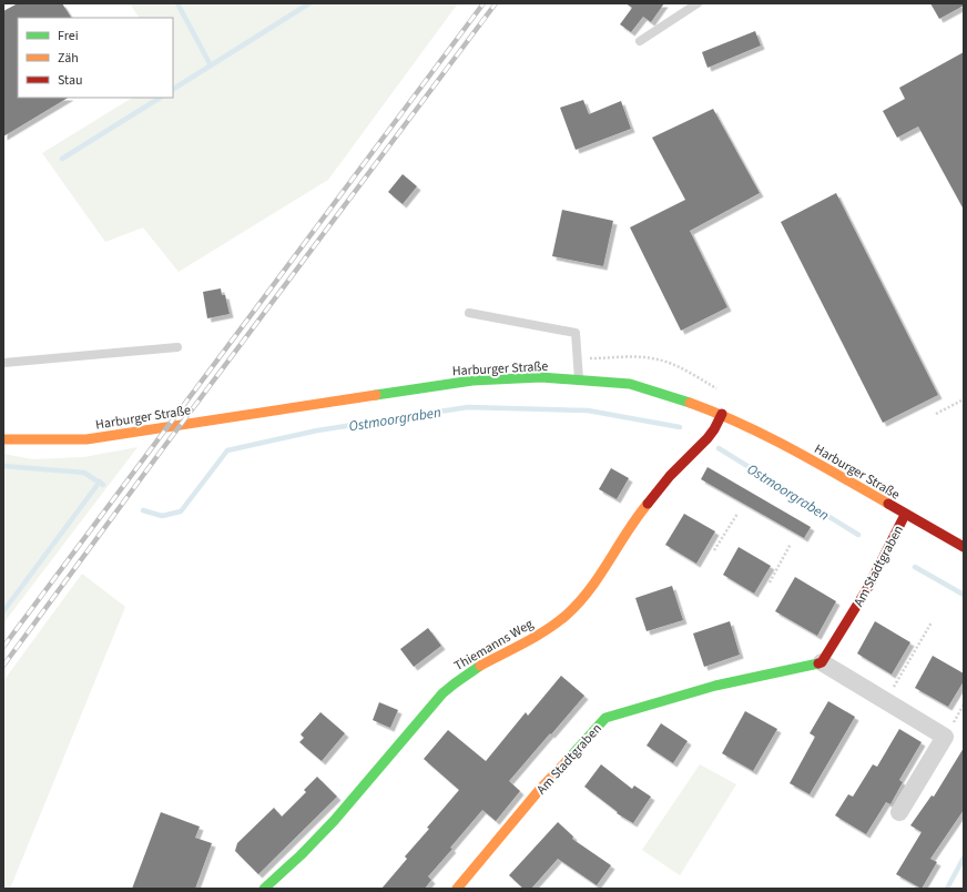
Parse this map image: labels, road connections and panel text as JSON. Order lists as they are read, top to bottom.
{
  "streets": {
    "street": ["Harburger Straße", "Am Stadtgraben", "Thiemanns Weg"]
  },
  "crossings": [
    ["Harburger Straße", "Am Stadtgraben"],
    ["Harburger Straße", "Thiemanns Weg"]
  ],
  "water": ["Ostmoorgraben"],
  "legend": ["Frei", "Zäh", "Stau"]
}
